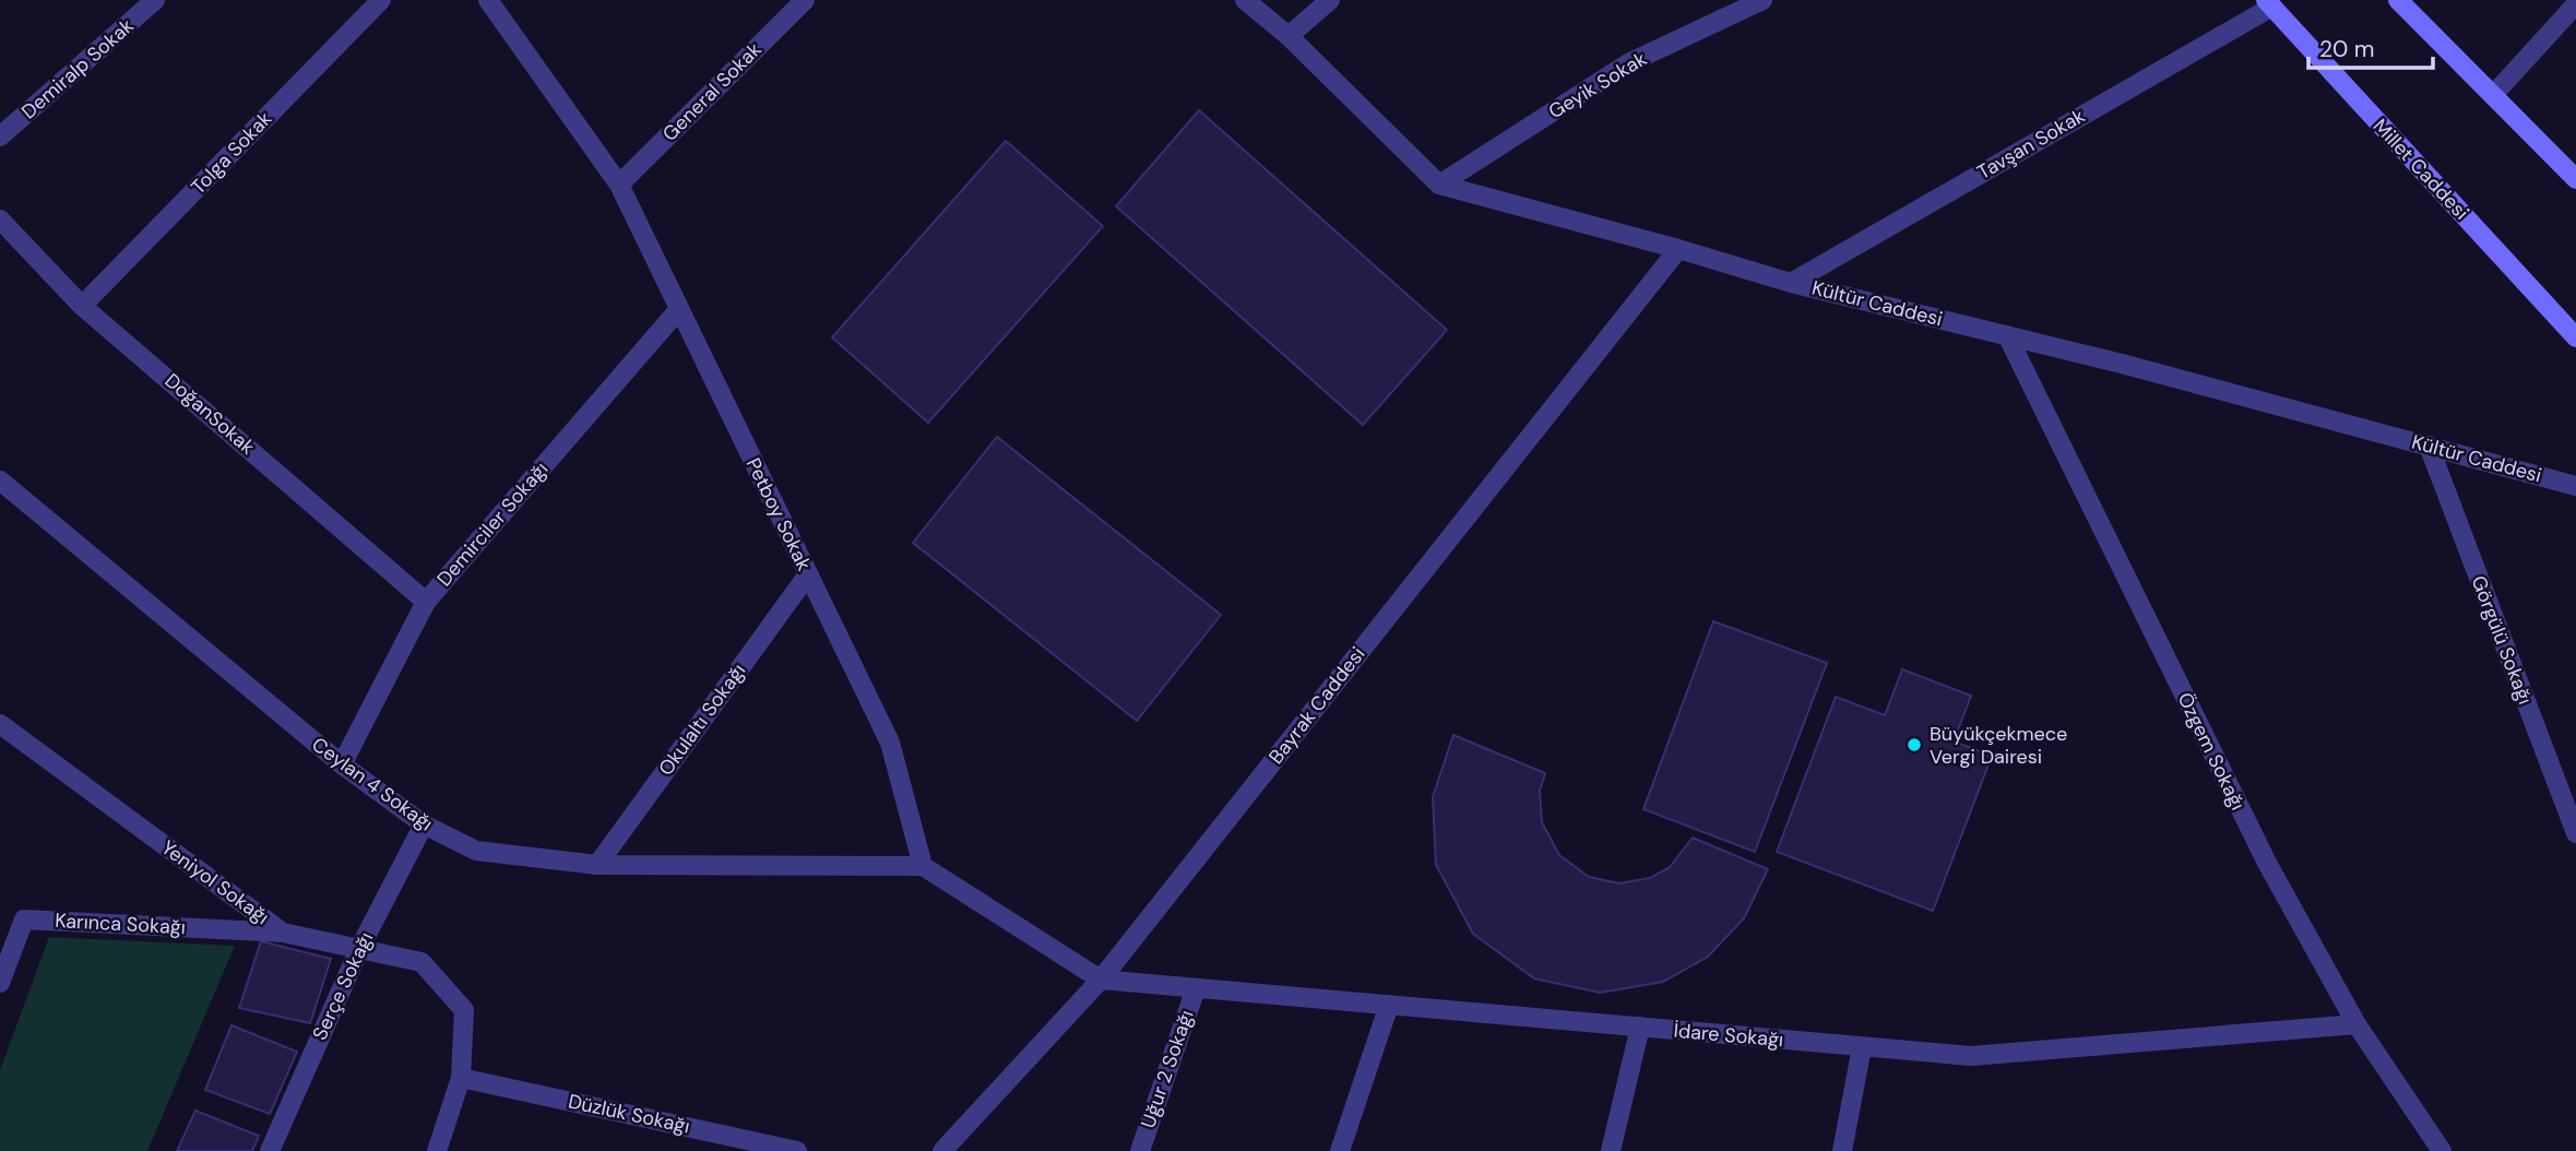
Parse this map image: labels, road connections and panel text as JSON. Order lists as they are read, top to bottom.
{
  "streets": {
    "main road": ["Millet Caddesi"],
    "street": [
      "Demiralp Sokak",
      "Geyik Sokak",
      "General Sokak",
      "Tavşan Sokak",
      "Tolga Sokak",
      "Kültür Caddesi",
      "DoğanSokak",
      "Petboy Sokak",
      "Demirciler Sokağı",
      "Görgülü Sokağı",
      "Bayrak Caddesi",
      "Okulaltı Sokağı",
      "Özgem Sokağı",
      "Ceylan 4 Sokağı",
      "Yeniyol Sokağı",
      "Karınca Sokağı",
      "Serçe Sokağı",
      "İdare Sokağı",
      "Uğur 2 Sokağı",
      "Düzlük Sokağı"
    ]
  },
  "crossings": [
    ["Geyik Sokak", "Kültür Caddesi"],
    ["General Sokak", "Petboy Sokak"],
    ["Tavşan Sokak", "Millet Caddesi"],
    ["Tavşan Sokak", "Kültür Caddesi"],
    ["Tolga Sokak", "DoğanSokak"],
    ["Kültür Caddesi", "Görgülü Sokağı"],
    ["Kültür Caddesi", "Bayrak Caddesi"],
    ["Kültür Caddesi", "Özgem Sokağı"],
    ["DoğanSokak", "Demirciler Sokağı"],
    ["Petboy Sokak", "Demirciler Sokağı"],
    ["Petboy Sokak", "Okulaltı Sokağı"],
    ["Petboy Sokak", "Ceylan 4 Sokağı"],
    ["Demirciler Sokağı", "Ceylan 4 Sokağı"],
    ["Bayrak Caddesi", "İdare Sokağı"],
    ["Okulaltı Sokağı", "Ceylan 4 Sokağı"],
    ["Özgem Sokağı", "İdare Sokağı"],
    ["Ceylan 4 Sokağı", "Serçe Sokağı"],
    ["Yeniyol Sokağı", "Karınca Sokağı"],
    ["Yeniyol Sokağı", "Serçe Sokağı"],
    ["Yeniyol Sokağı", "Düzlük Sokağı"],
    ["İdare Sokağı", "Uğur 2 Sokağı"]
  ],
  "places": ["Büyükçekmece Vergi Dairesi"],
  "scale_bar": "20 m"
}
